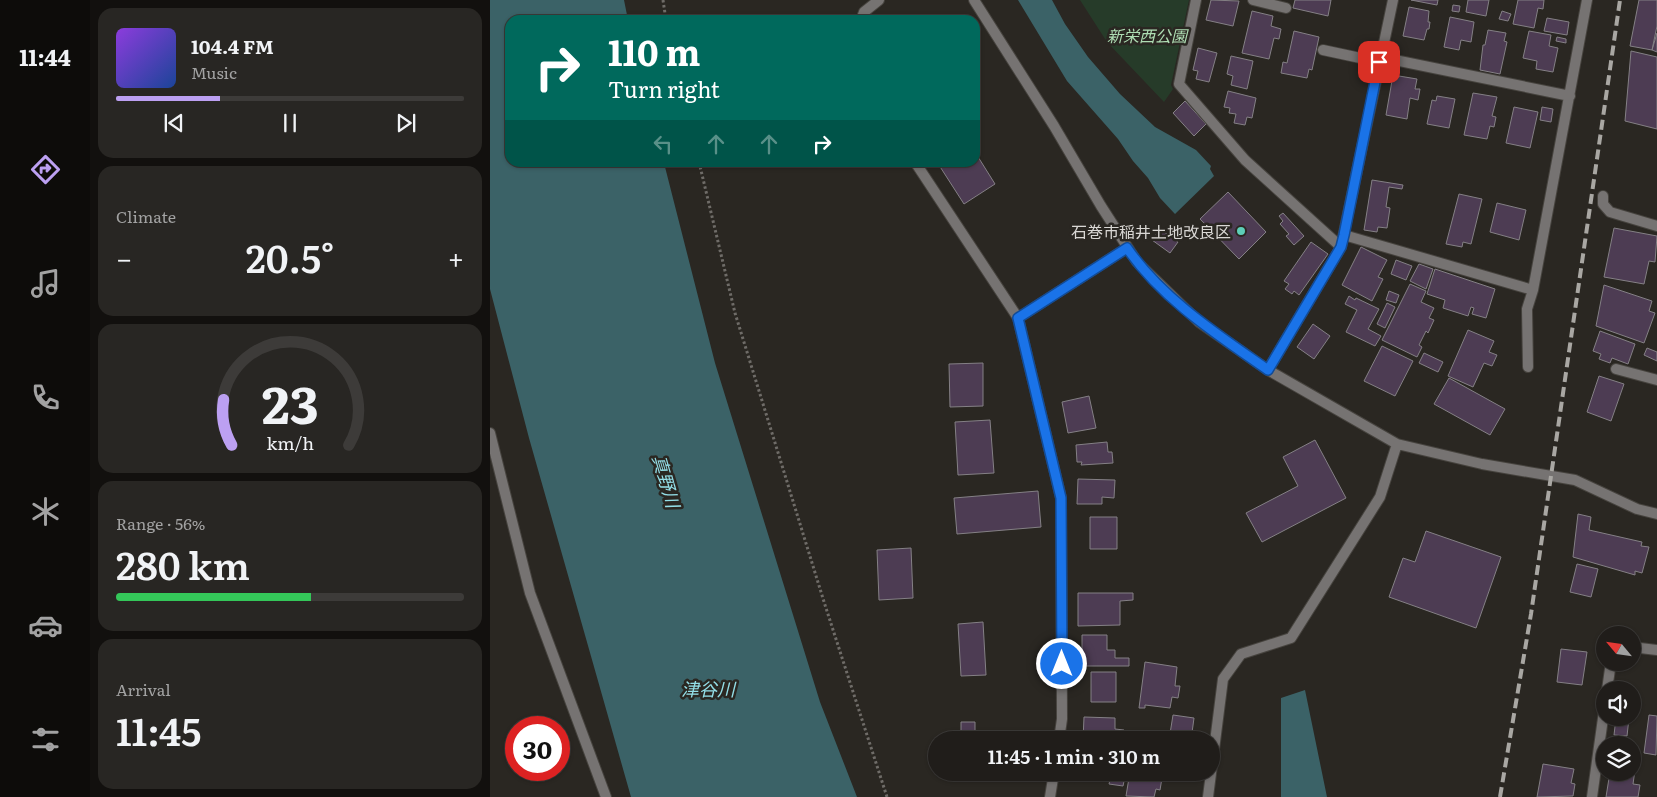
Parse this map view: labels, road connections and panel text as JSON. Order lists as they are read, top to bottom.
{
  "water": ["真野川", "津谷川"],
  "parks": ["新栄西公園"],
  "places": ["石巻市稲井土地改良区"],
  "north": "top left",
  "page": {
    "tabs": "11:44",
    "turn": ["110 m", "Turn right"],
    "song": ["104.4 FM", "Music"],
    "tile": [
      "Climate",
      ["Range · 56%", "280 km"],
      ["Arrival", "11:45"]
    ],
    "heat": ["−", "20.5°", "+"],
    "limit": "30",
    "trip": "11:45 · 1 min · 310 m",
    "gauge": ["23", "km/h"]
  }
}
